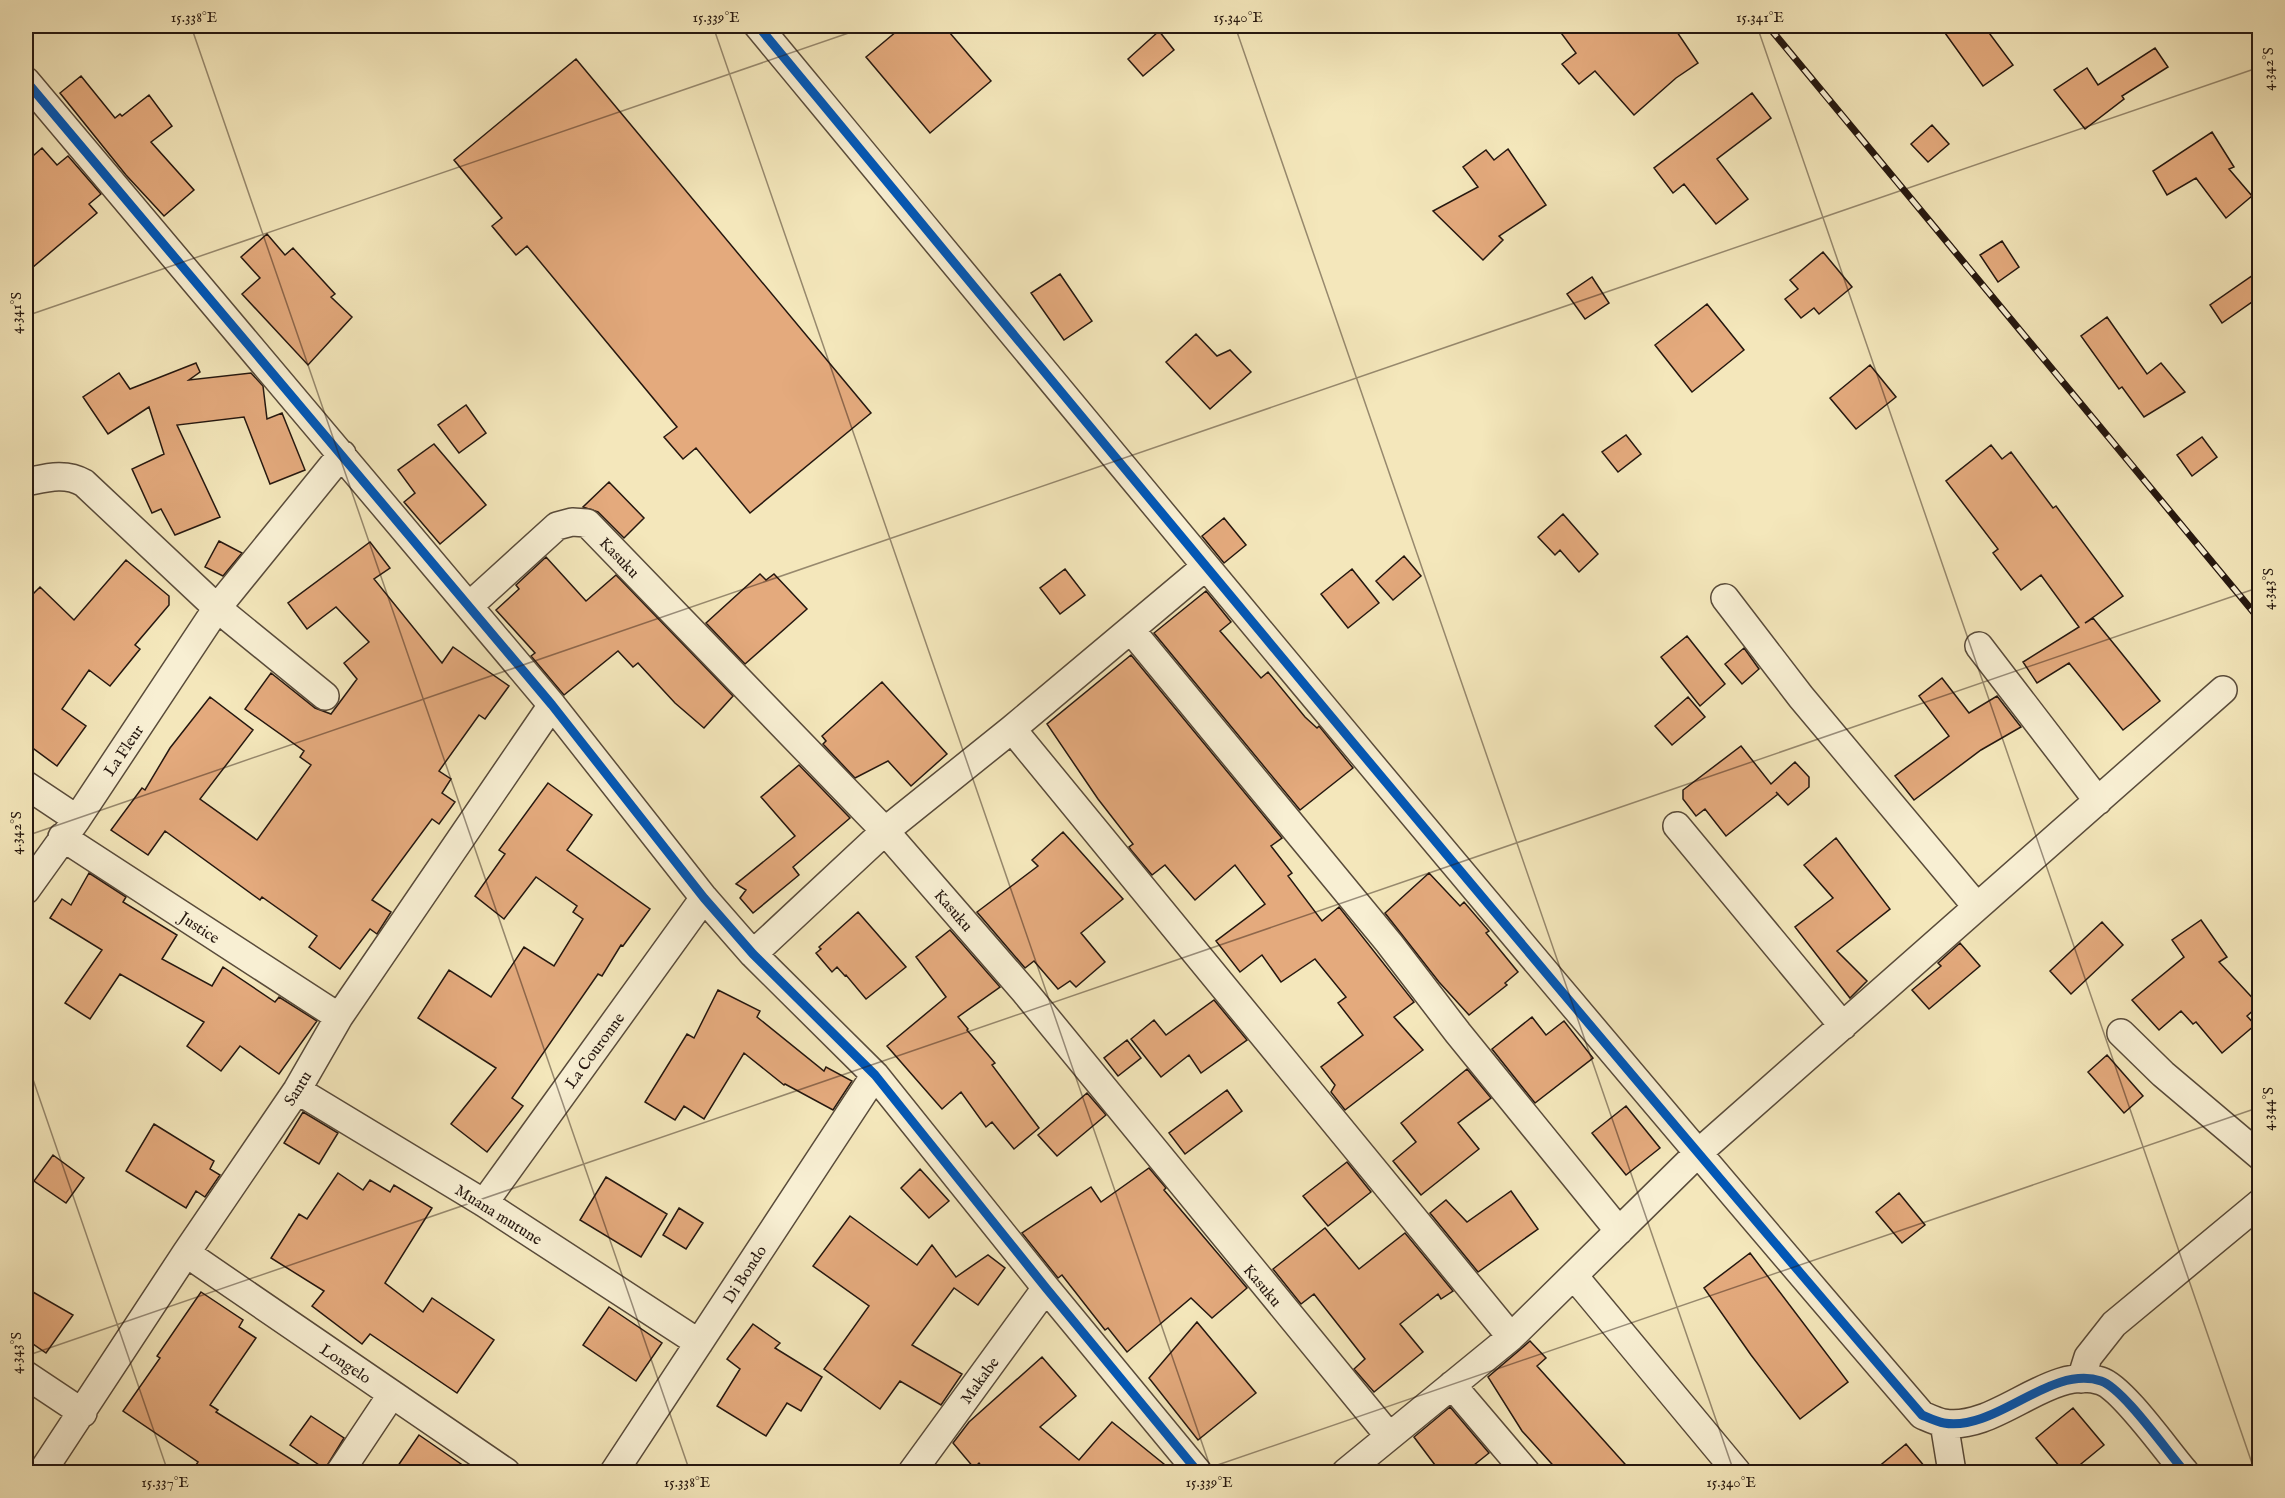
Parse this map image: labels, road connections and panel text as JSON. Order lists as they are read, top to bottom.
{
  "streets": {
    "street": [
      "Kasuku",
      "La Fleur",
      "Justice",
      "La Couronne",
      "Santu",
      "Muana mutune",
      "Di Bondo",
      "Longelo",
      "Makabe"
    ]
  },
  "crossings": [
    ["La Fleur", "Justice"],
    ["Justice", "Santu"],
    ["La Couronne", "Muana mutune"],
    ["Santu", "Muana mutune"],
    ["Santu", "Longelo"],
    ["Muana mutune", "Di Bondo"]
  ],
  "coordinates": [
    "15.338°E",
    "15.339°E",
    "15.340°E",
    "15.341°E",
    "4.342°S",
    "4.341°S",
    "4.343°S",
    "4.344°S",
    "15.337°E"
  ]
}
